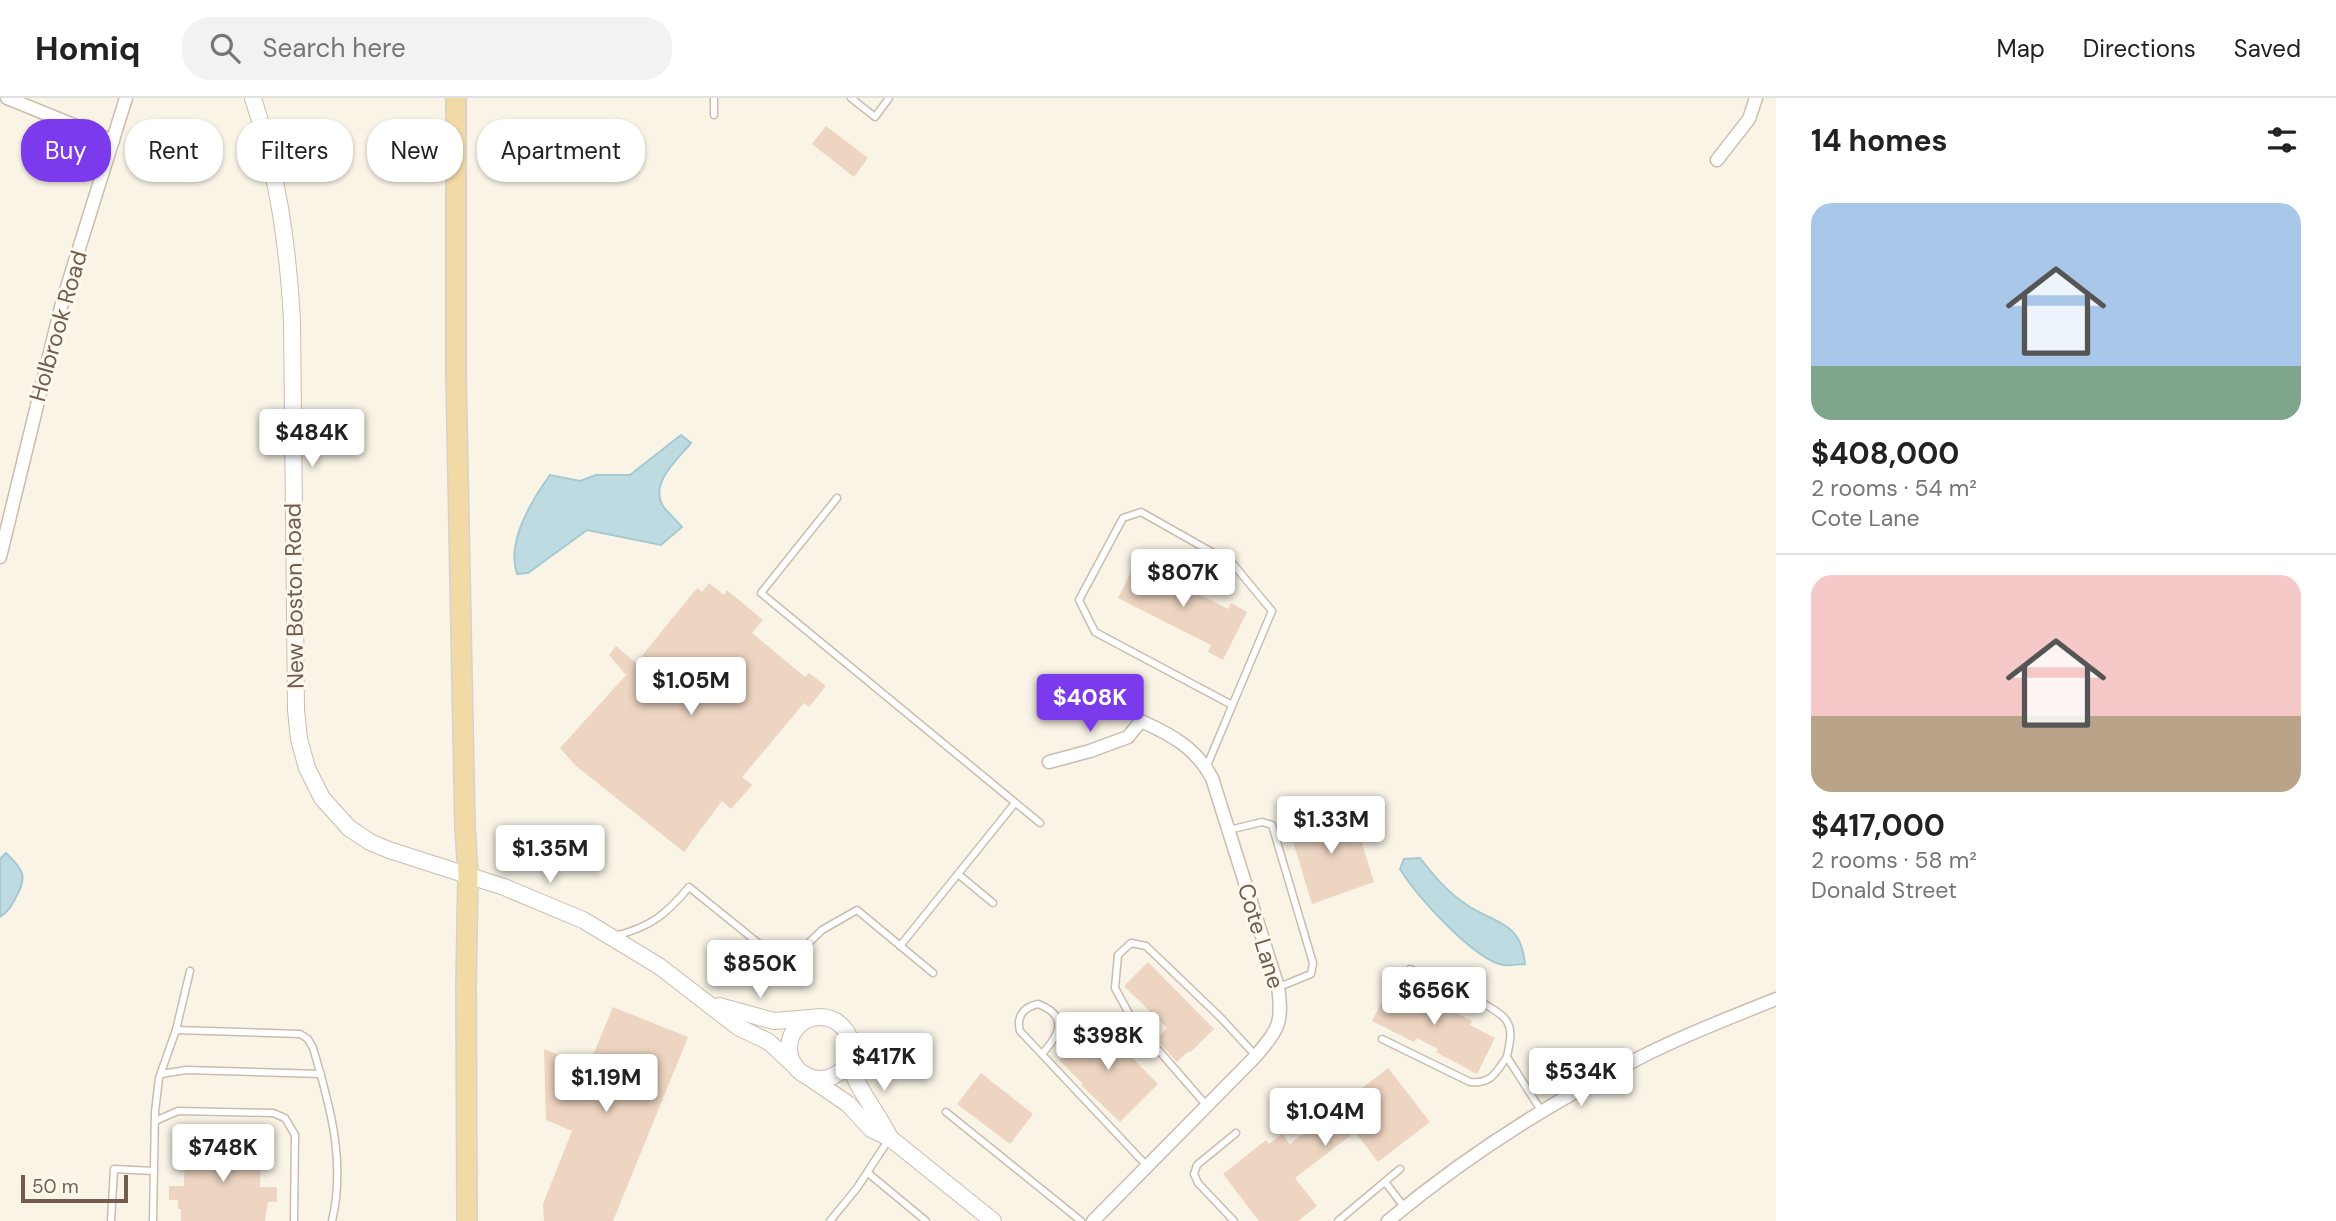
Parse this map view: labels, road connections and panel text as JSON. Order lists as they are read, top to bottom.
{
  "streets": {
    "street": ["Holbrook Road", "New Boston Road", "Cote Lane"]
  },
  "scale_bar": "50 m",
  "page": {
    "header": "Homiq",
    "search": "Search here",
    "nav": ["Map", "Directions", "Saved"],
    "heading": "14 homes",
    "chip": [
      "Buy",
      "Rent",
      "Filters",
      "New",
      "Apartment"
    ],
    "list": [
      {
        "name": "$408,000",
        "note": "2 rooms · 54 m² · Cote Lane"
      },
      {
        "name": "$417,000",
        "note": "2 rooms · 58 m² · Donald Street"
      }
    ],
    "price": [
      "$484K",
      "$807K",
      "$1.05M",
      "$408K",
      "$1.33M",
      "$1.35M",
      "$850K",
      "$656K",
      "$398K",
      "$417K",
      "$534K",
      "$1.19M",
      "$1.04M",
      "$748K"
    ],
    "scale": "50 m"
  }
}
